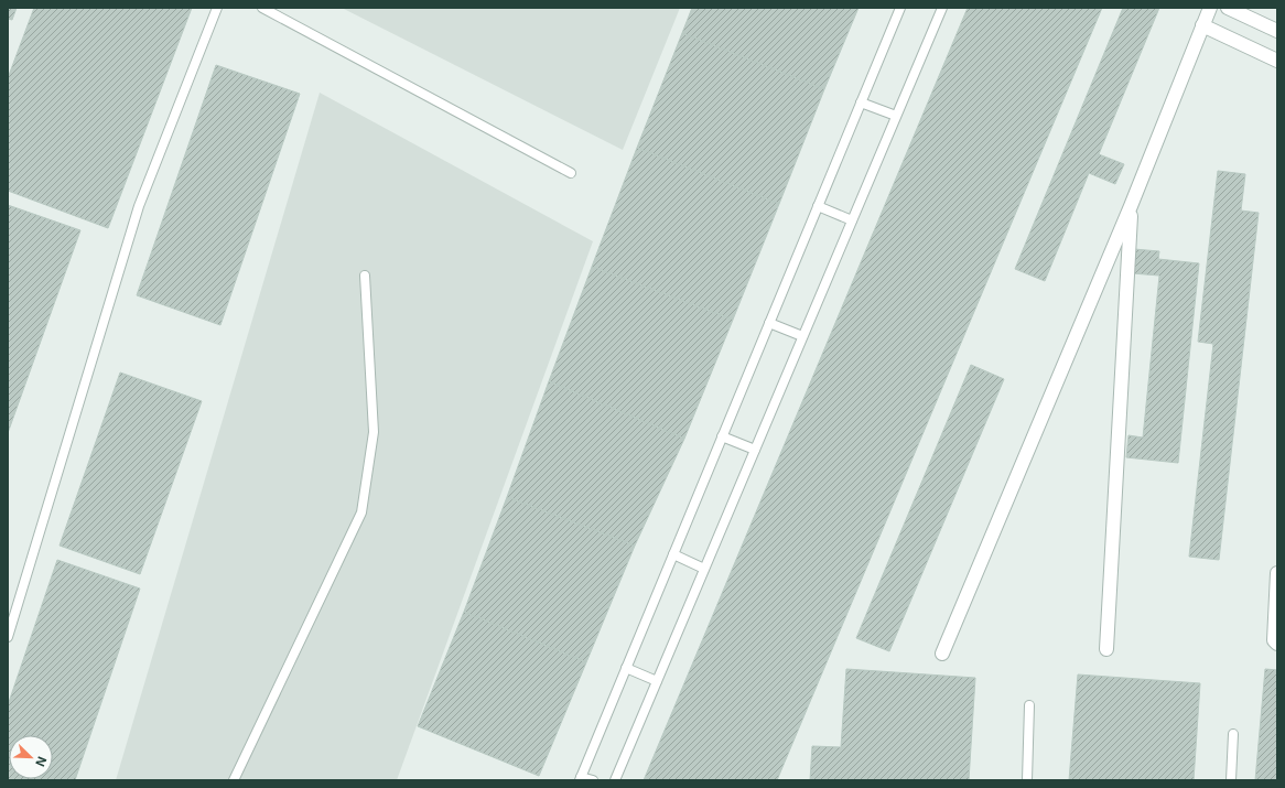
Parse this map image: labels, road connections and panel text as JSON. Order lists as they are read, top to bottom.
{
  "north": "bottom right"
}
